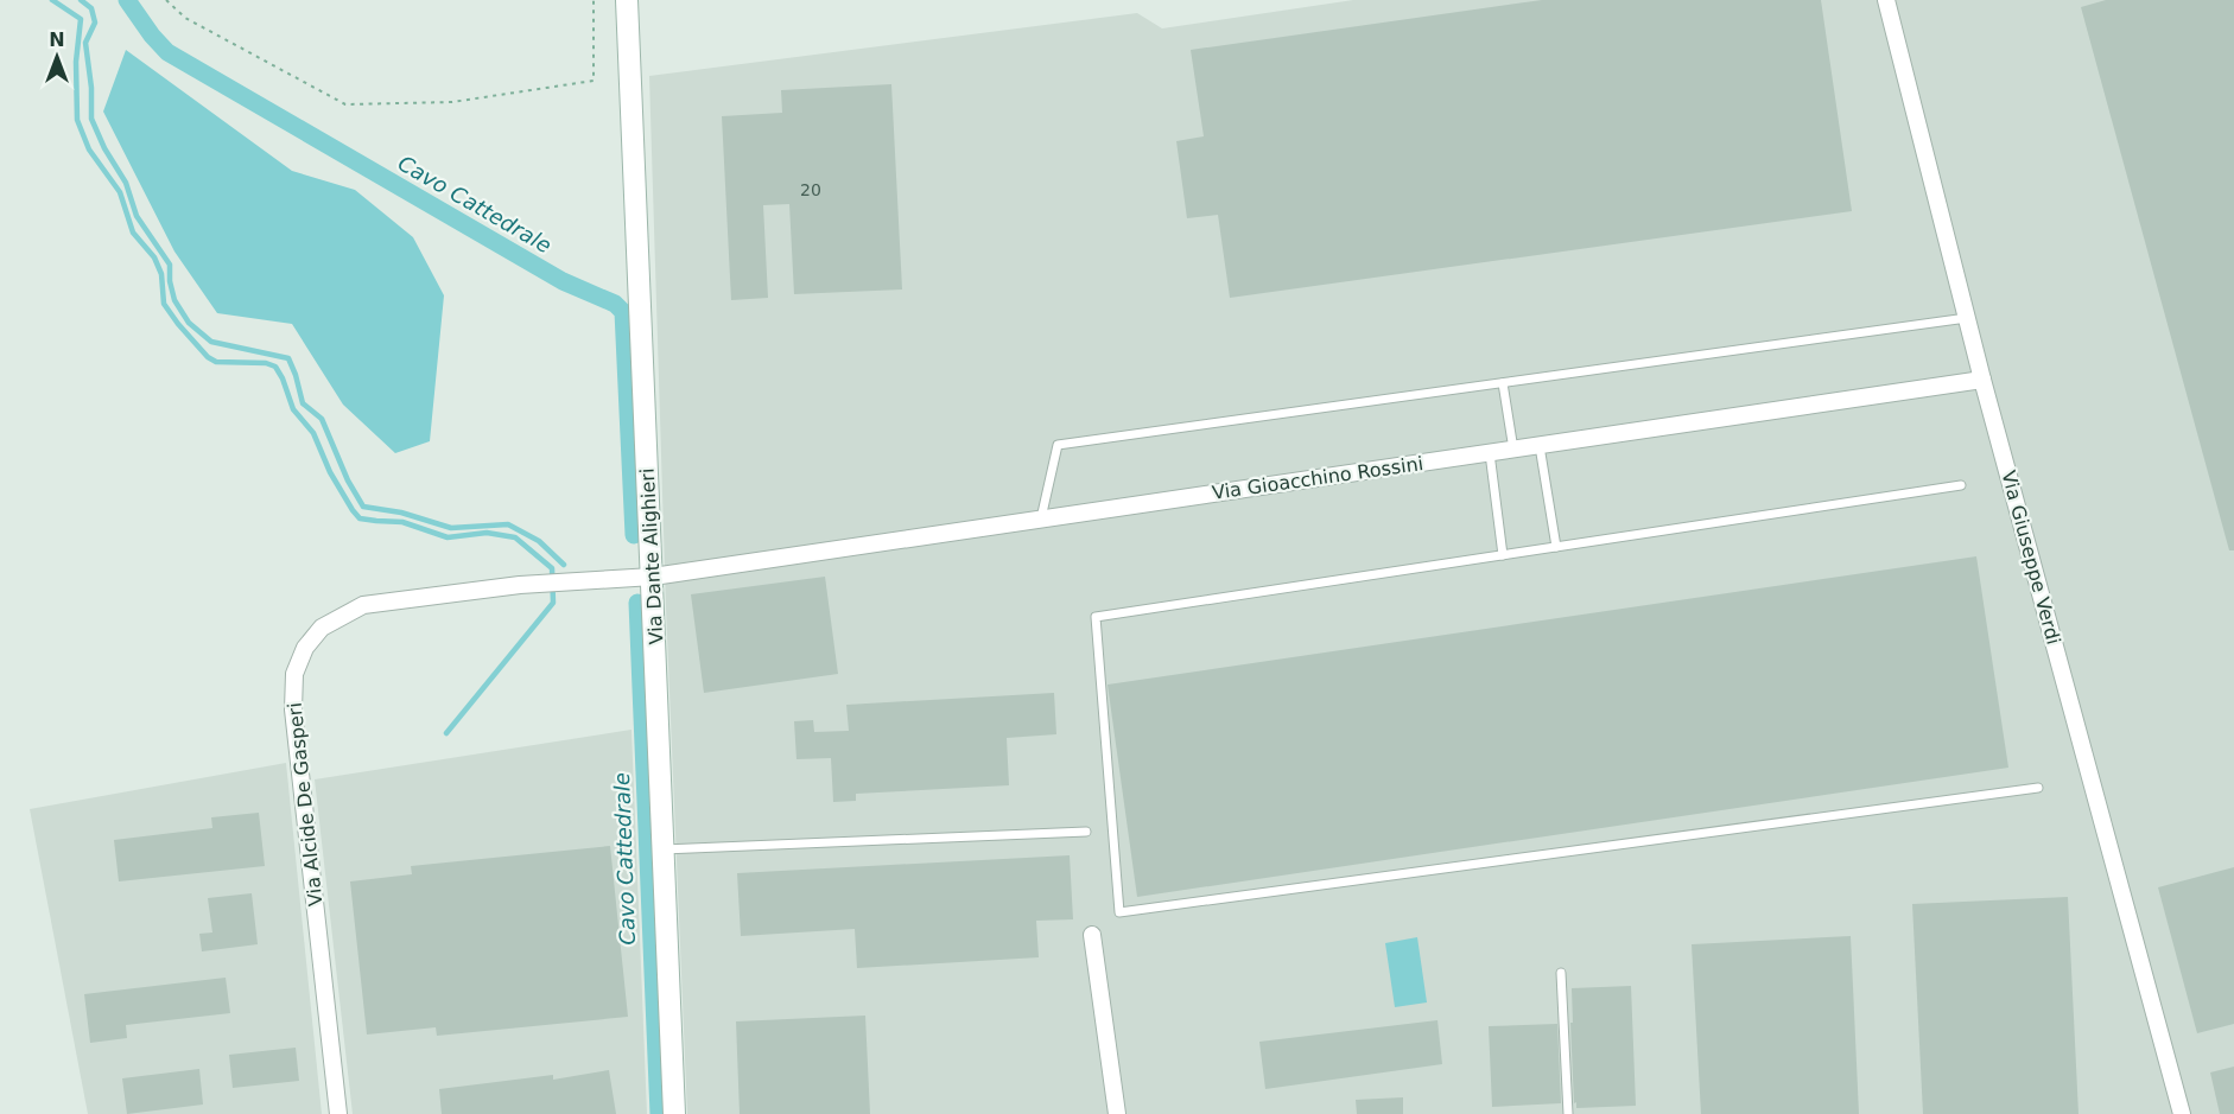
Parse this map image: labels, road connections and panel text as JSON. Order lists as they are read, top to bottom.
{
  "streets": {
    "main road": ["Via Dante Alighieri"],
    "street": ["Via Gioacchino Rossini", "Via Giuseppe Verdi", "Via Alcide De Gasperi"]
  },
  "crossings": [
    ["Via Gioacchino Rossini", "Via Dante Alighieri"],
    ["Via Gioacchino Rossini", "Via Giuseppe Verdi"],
    ["Via Gioacchino Rossini", "Via Alcide De Gasperi"],
    ["Via Dante Alighieri", "Via Alcide De Gasperi"]
  ],
  "water": ["Cavo Cattedrale"],
  "house_numbers": ["20"],
  "north": "top"
}
